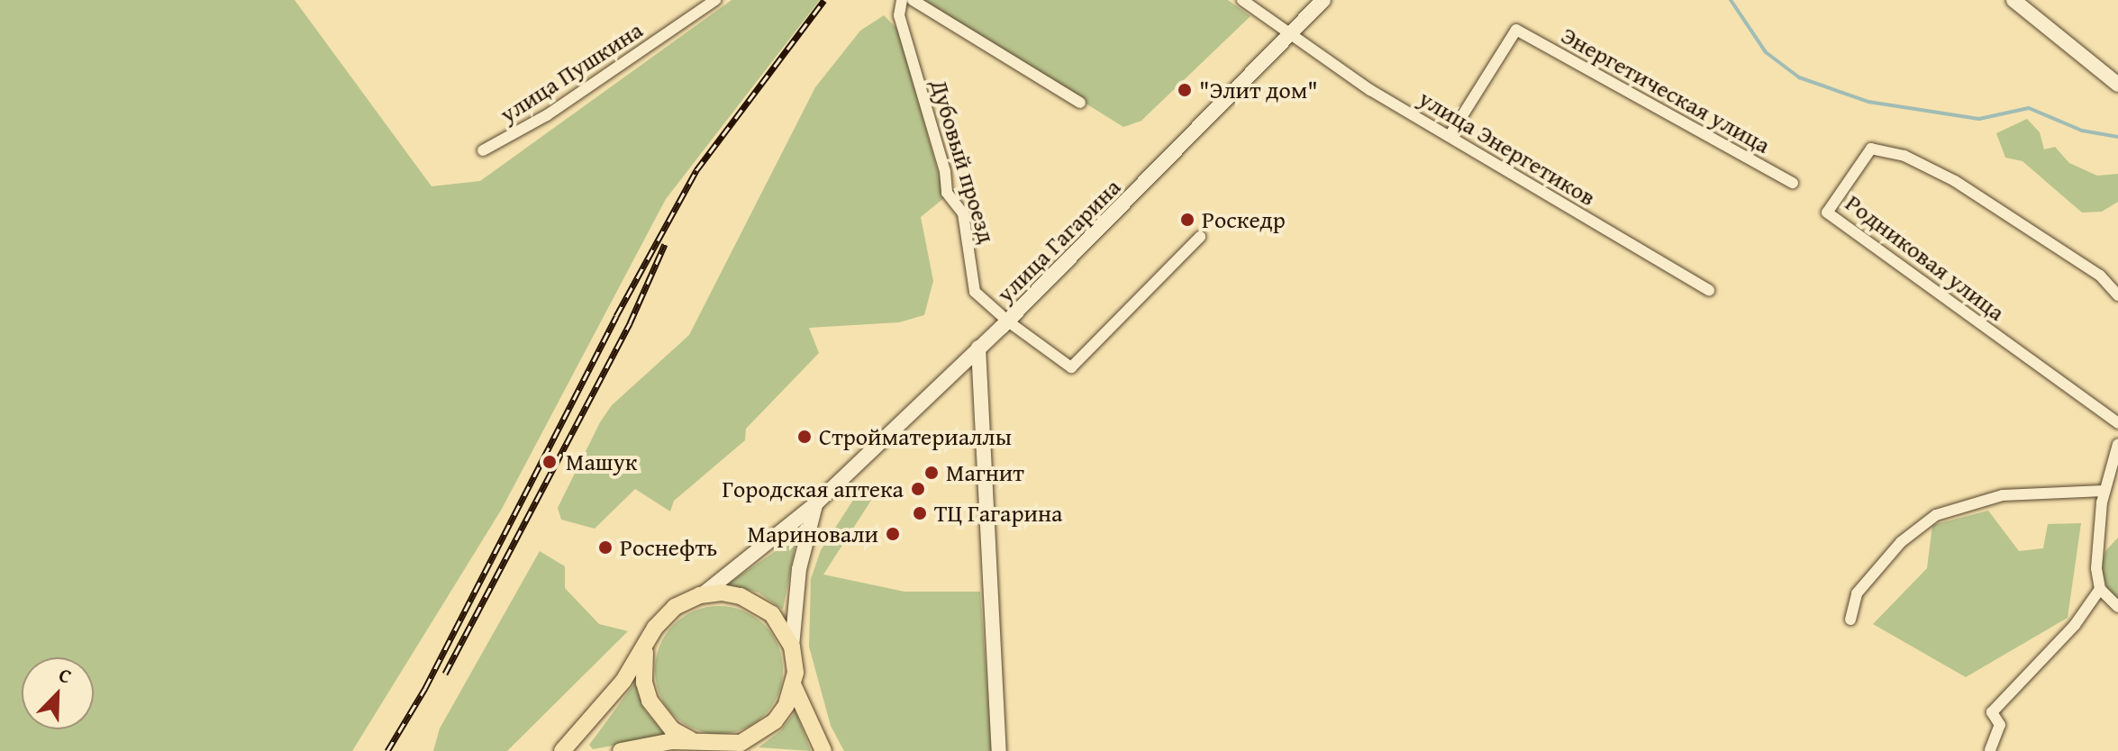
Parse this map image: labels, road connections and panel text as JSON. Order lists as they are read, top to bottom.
{
  "streets": {
    "main road": ["улица Гагарина"],
    "street": [
      "улица Пушкина",
      "Энергетическая улица",
      "улица Энергетиков",
      "Дубовый проезд",
      "Родниковая улица"
    ]
  },
  "crossings": [
    ["Энергетическая улица", "улица Энергетиков"],
    ["улица Энергетиков", "улица Гагарина"],
    ["Дубовый проезд", "улица Гагарина"]
  ],
  "places": [
    "\"Элит дом\"",
    "Роскедр",
    "Стройматериаллы",
    "Машук",
    "Магнит",
    "Городская аптека",
    "ТЦ Гагарина",
    "Мариновали",
    "Роснефть"
  ],
  "north": "top right"
}
